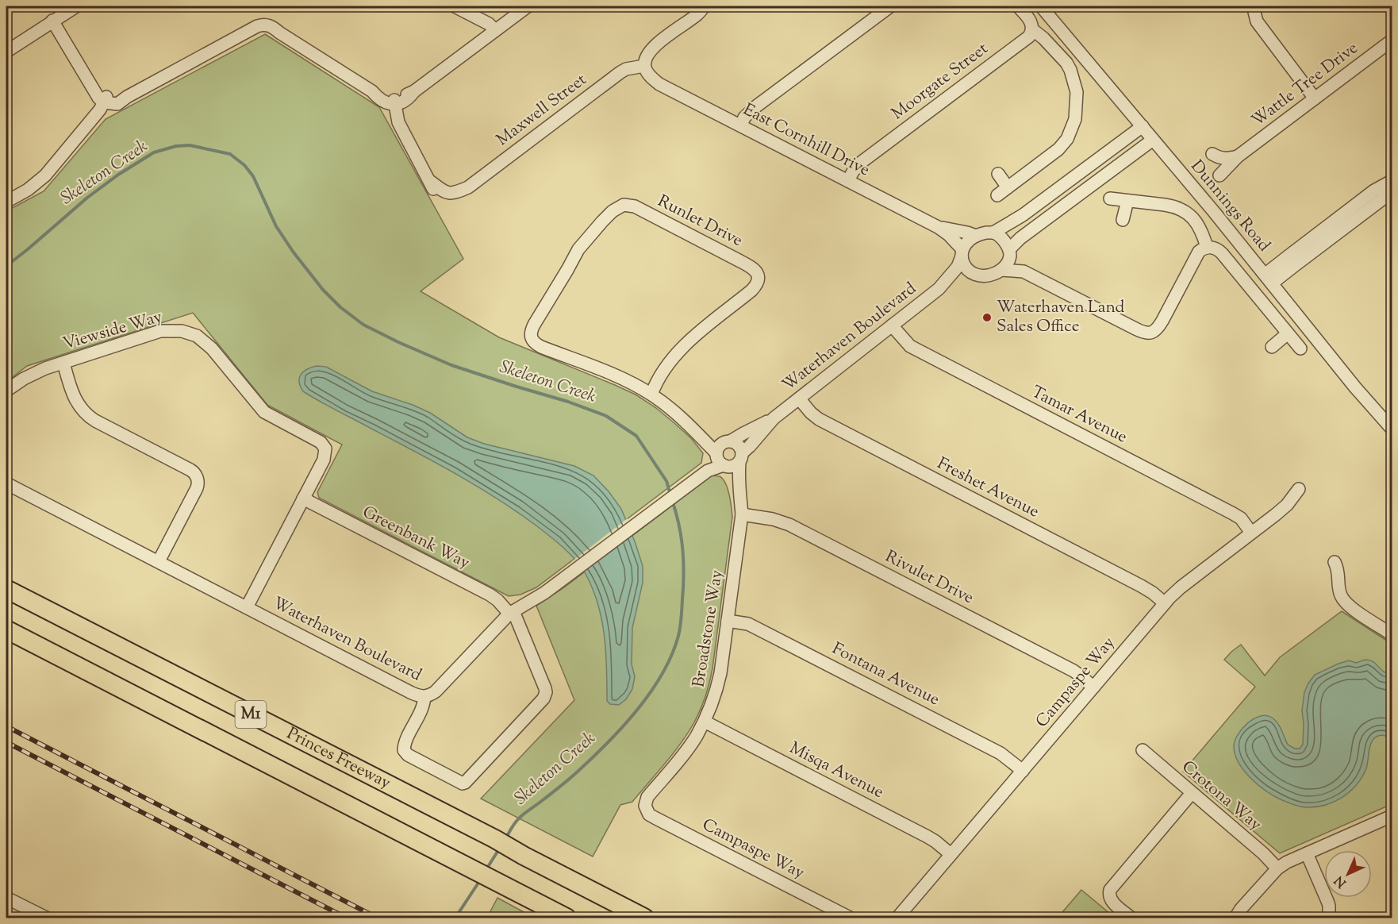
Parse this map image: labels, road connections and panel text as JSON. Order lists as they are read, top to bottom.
{
  "streets": {
    "highway": ["M1", "Princes Freeway"],
    "street": [
      "Moorgate Street",
      "Wattle Tree Drive",
      "Maxwell Street",
      "East Cornhill Drive",
      "Dunnings Road",
      "Runlet Drive",
      "Viewside Way",
      "Waterhaven Boulevard",
      "Tamar Avenue",
      "Freshet Avenue",
      "Greenbank Way",
      "Rivulet Drive",
      "Broadstone Way",
      "Fontana Avenue",
      "Campaspe Way",
      "Misqa Avenue",
      "Crotona Way"
    ]
  },
  "crossings": [
    ["Moorgate Street", "East Cornhill Drive"],
    ["Maxwell Street", "East Cornhill Drive"],
    ["East Cornhill Drive", "Waterhaven Boulevard"],
    ["Runlet Drive", "Broadstone Way"],
    ["Viewside Way", "Waterhaven Boulevard"],
    ["Viewside Way", "Greenbank Way"],
    ["Waterhaven Boulevard", "Tamar Avenue"],
    ["Waterhaven Boulevard", "Freshet Avenue"],
    ["Waterhaven Boulevard", "Greenbank Way"],
    ["Waterhaven Boulevard", "Broadstone Way"],
    ["Tamar Avenue", "Campaspe Way"],
    ["Freshet Avenue", "Campaspe Way"],
    ["Rivulet Drive", "Broadstone Way"],
    ["Rivulet Drive", "Campaspe Way"],
    ["Broadstone Way", "Fontana Avenue"],
    ["Broadstone Way", "Campaspe Way"],
    ["Broadstone Way", "Misqa Avenue"],
    ["Fontana Avenue", "Campaspe Way"],
    ["Campaspe Way", "Misqa Avenue"]
  ],
  "water": ["Skeleton Creek"],
  "places": ["Waterhaven Land Sales Office"],
  "north": "bottom left"
}
